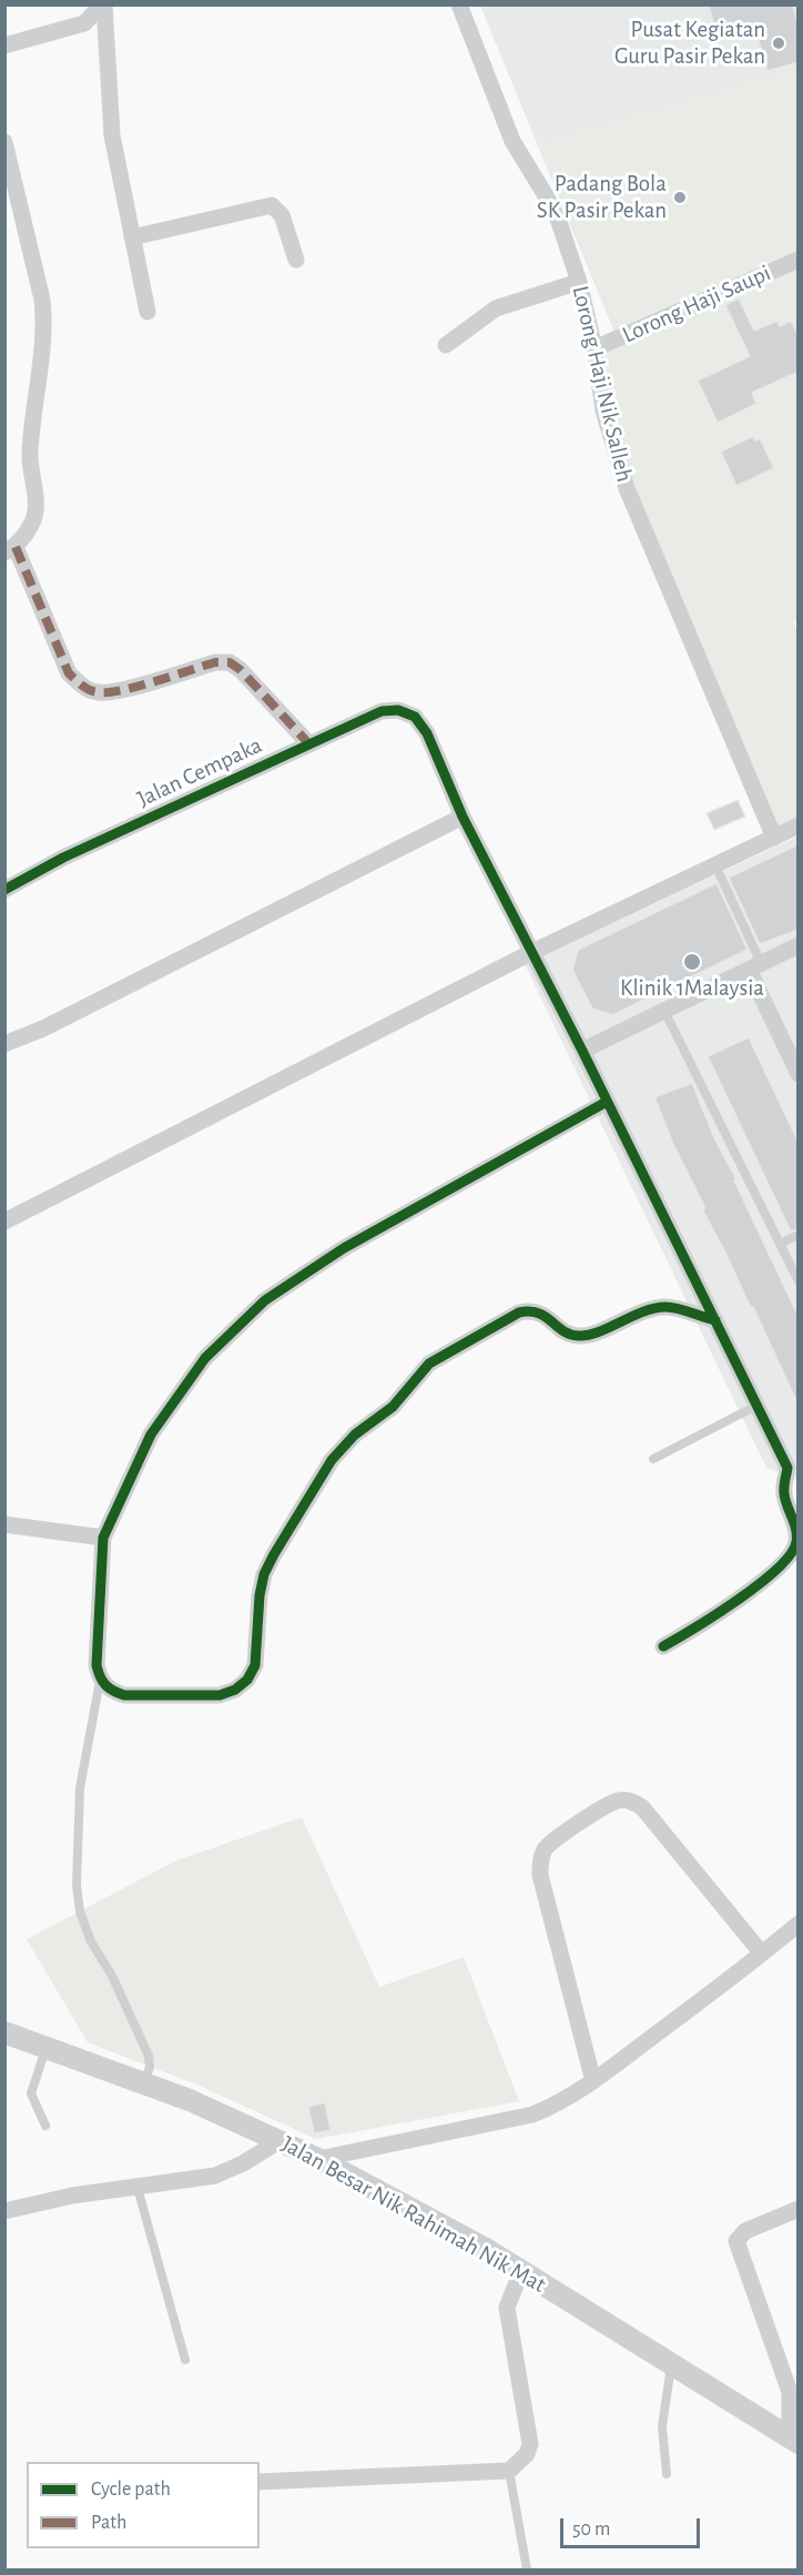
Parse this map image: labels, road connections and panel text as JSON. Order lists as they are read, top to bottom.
{
  "streets": {
    "street": [
      "Lorong Haji Saupi",
      "Lorong Haji Nik Salleh",
      "Jalan Cempaka",
      "Jalan Besar Nik Rahimah Nik Mat"
    ]
  },
  "crossings": [
    ["Lorong Haji Saupi", "Lorong Haji Nik Salleh"]
  ],
  "places": ["Pusat Kegiatan Guru Pasir Pekan", "Padang Bola SK Pasir Pekan", "Klinik 1Malaysia"],
  "legend": ["Cycle path", "Path"],
  "scale_bar": "50 m"
}
